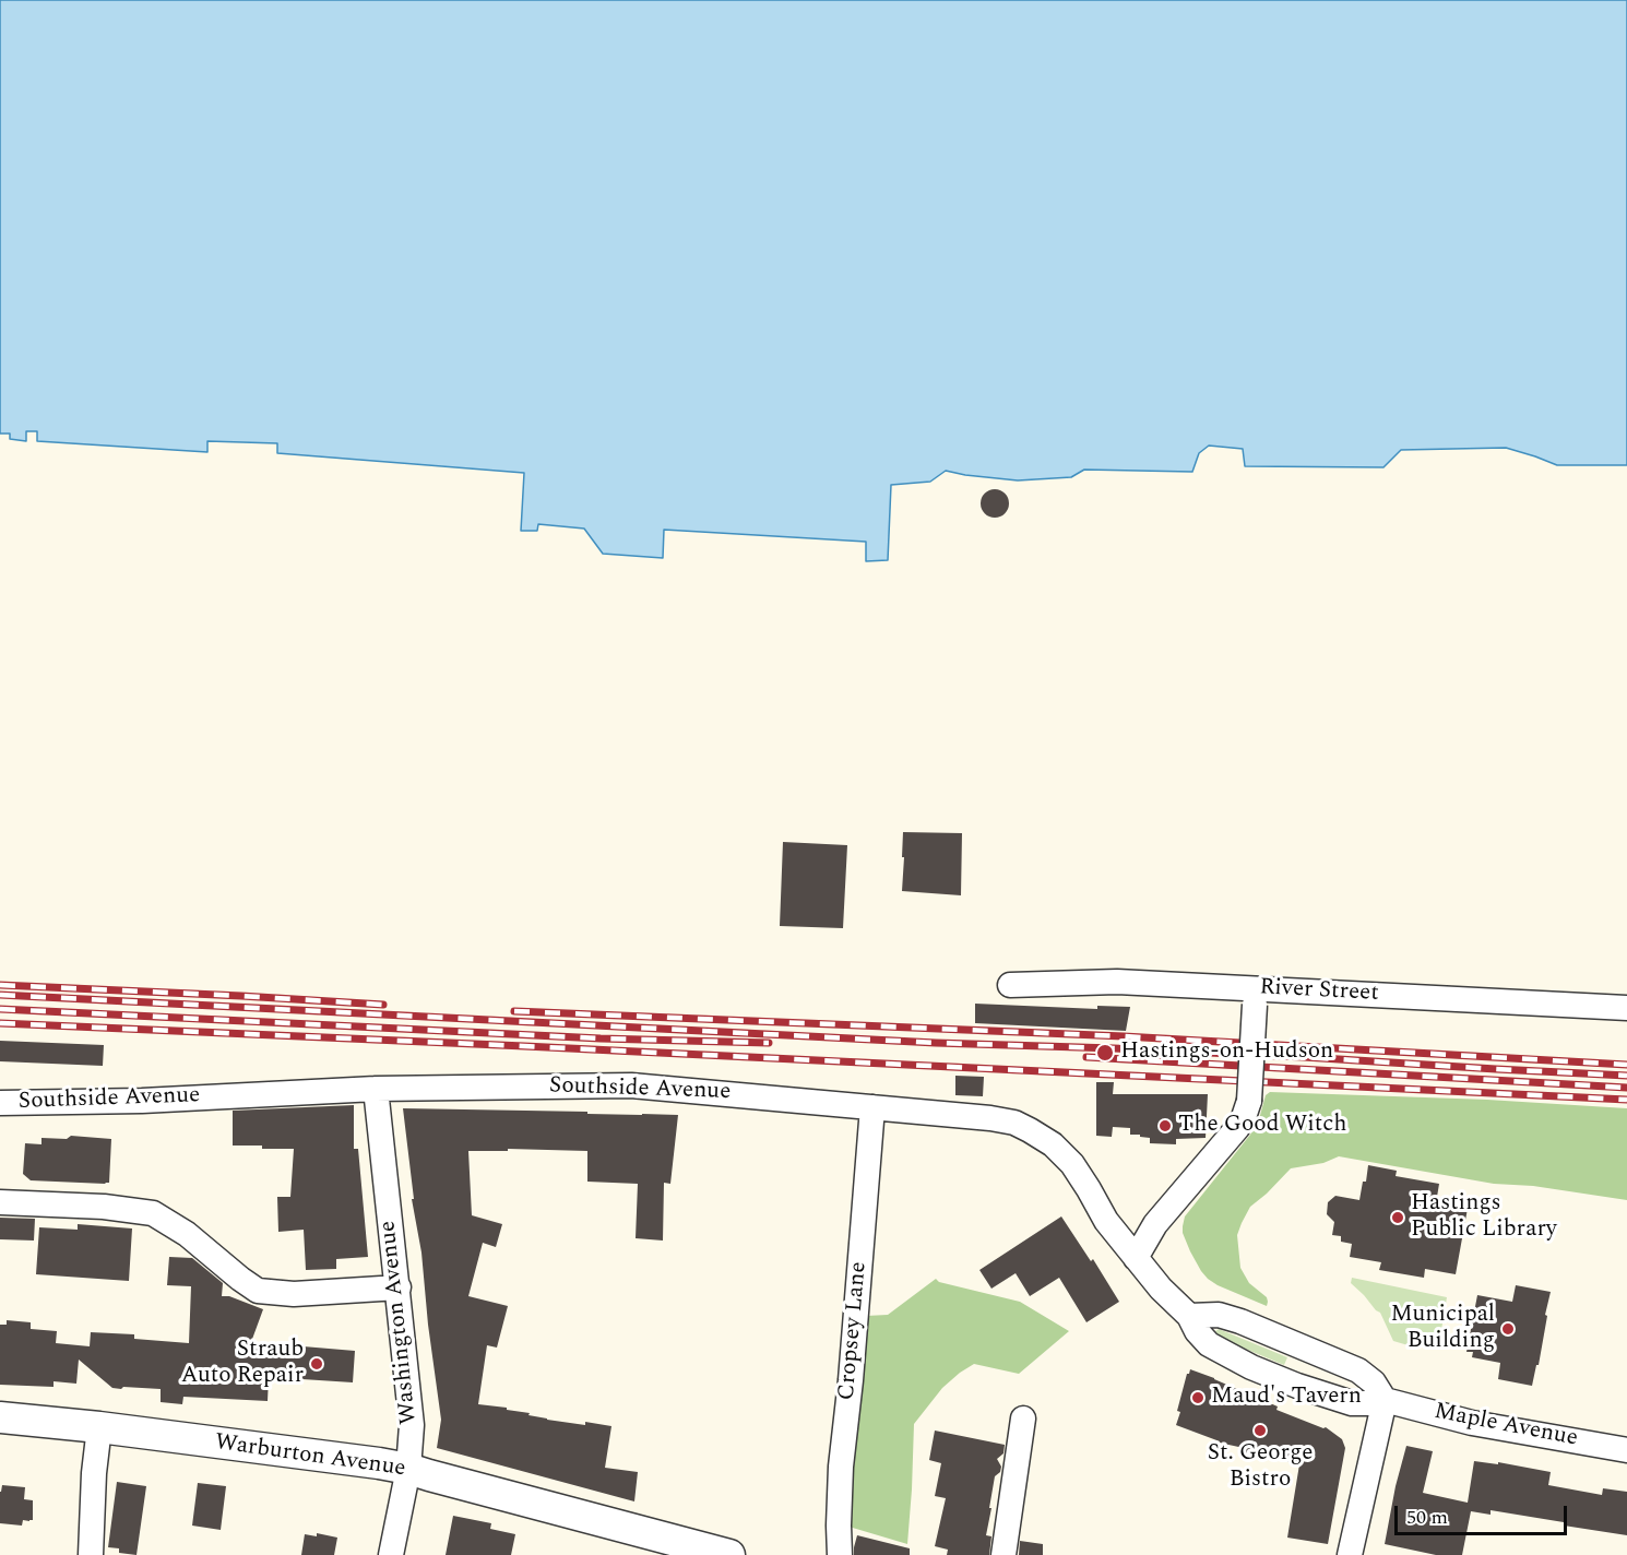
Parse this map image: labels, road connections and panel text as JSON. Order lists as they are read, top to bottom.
{
  "streets": {
    "street": [
      "River Street",
      "Southside Avenue",
      "Washington Avenue",
      "Cropsey Lane",
      "Maple Avenue",
      "Warburton Avenue"
    ]
  },
  "crossings": [
    ["Southside Avenue", "Washington Avenue"],
    ["Southside Avenue", "Cropsey Lane"],
    ["Southside Avenue", "Maple Avenue"],
    ["Washington Avenue", "Warburton Avenue"]
  ],
  "places": [
    "Hastings-on-Hudson",
    "The Good Witch",
    "Hastings Public Library",
    "Municipal Building",
    "Straub Auto Repair",
    "Maud's Tavern",
    "St. George Bistro"
  ],
  "scale_bar": "50 m"
}
